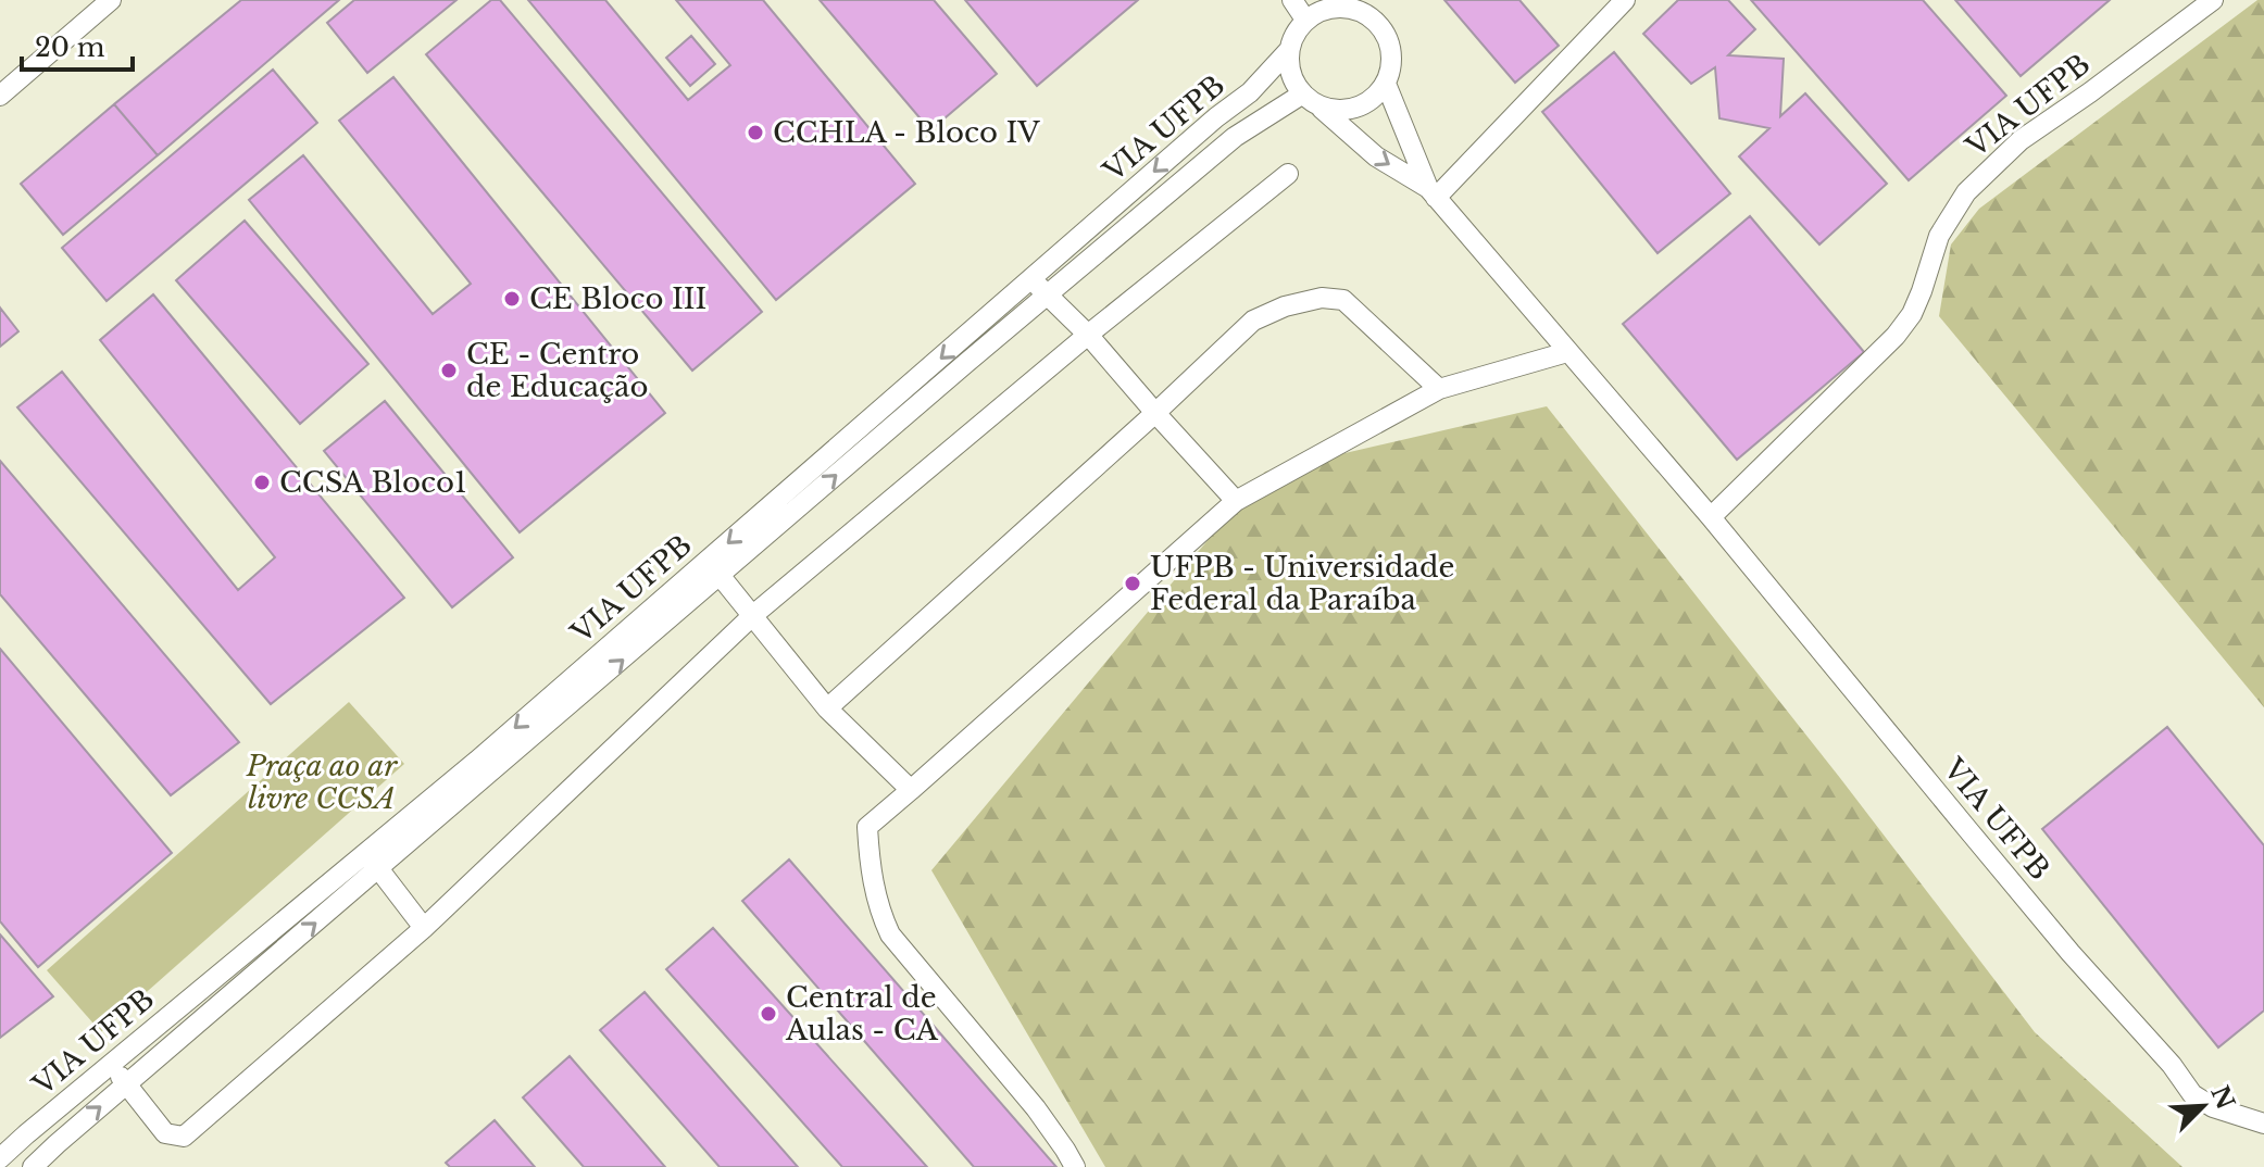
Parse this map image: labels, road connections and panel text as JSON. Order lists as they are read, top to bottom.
{
  "streets": {
    "lane": ["VIA UFPB"]
  },
  "parks": ["Praça ao ar livre CCSA"],
  "places": [
    "CCHLA - Bloco IV",
    "CE Bloco III",
    "CE - Centro de Educação",
    "CCSA Bloco1",
    "UFPB - Universidade Federal da Paraíba",
    "Central de Aulas - CA"
  ],
  "scale_bar": "20 m",
  "north": "top right"
}
